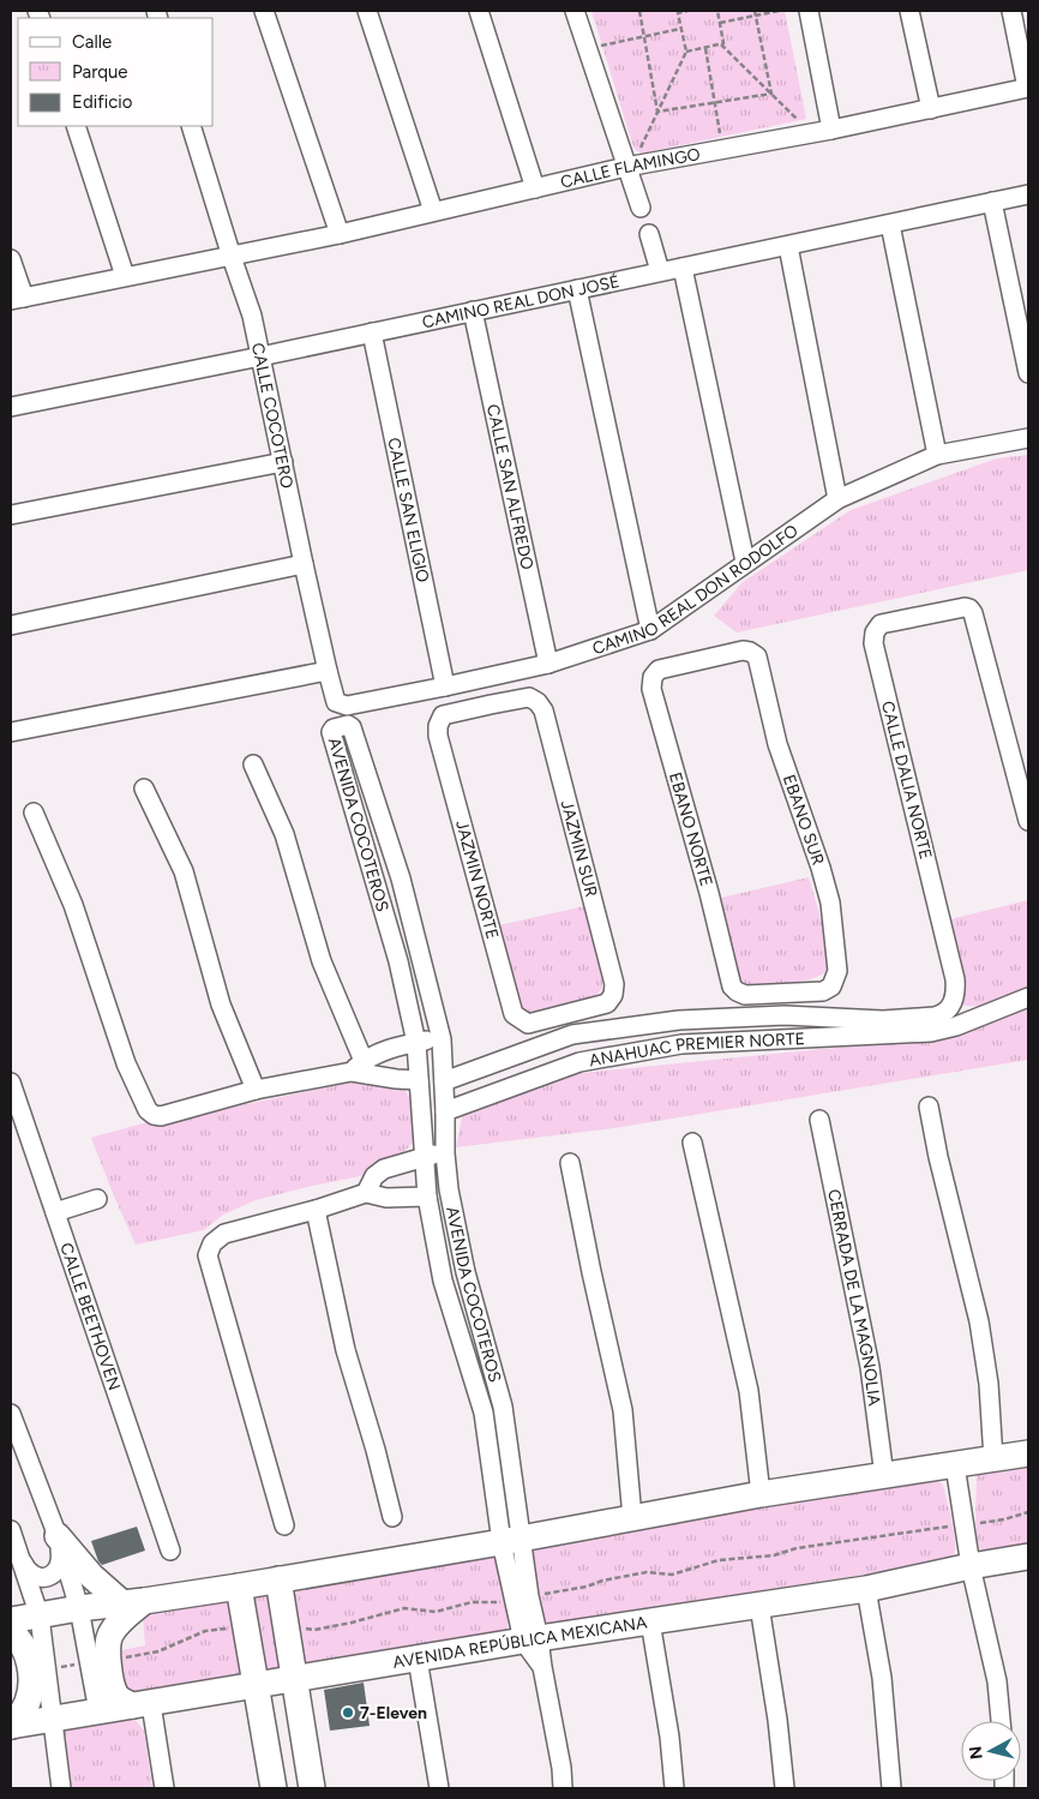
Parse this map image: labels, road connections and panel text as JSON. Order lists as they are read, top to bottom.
{
  "streets": {
    "main road": ["AVENIDA REPÚBLICA MEXICANA"],
    "street": [
      "CALLE FLAMINGO",
      "CAMINO REAL DON JOSÉ",
      "CALLE COCOTERO",
      "CALLE SAN ALFREDO",
      "CALLE SAN ELIGIO",
      "CAMINO REAL DON RODOLFO",
      "CALLE DALIA NORTE",
      "EBANO SUR",
      "AVENIDA COCOTEROS",
      "EBANO NORTE",
      "JAZMIN SUR",
      "JAZMIN NORTE",
      "ANAHUAC PREMIER NORTE",
      "CERRADA DE LA MAGNOLIA",
      "CALLE BEETHOVEN"
    ]
  },
  "crossings": [
    ["CALLE FLAMINGO", "CALLE COCOTERO"],
    ["CAMINO REAL DON JOSÉ", "CALLE COCOTERO"],
    ["CAMINO REAL DON JOSÉ", "CALLE SAN ALFREDO"],
    ["CAMINO REAL DON JOSÉ", "CALLE SAN ELIGIO"],
    ["CALLE COCOTERO", "CAMINO REAL DON RODOLFO"],
    ["CALLE SAN ALFREDO", "CAMINO REAL DON RODOLFO"],
    ["CALLE SAN ELIGIO", "CAMINO REAL DON RODOLFO"],
    ["CALLE DALIA NORTE", "ANAHUAC PREMIER NORTE"],
    ["EBANO SUR", "EBANO NORTE"],
    ["AVENIDA COCOTEROS", "ANAHUAC PREMIER NORTE"],
    ["JAZMIN SUR", "JAZMIN NORTE"]
  ],
  "places": ["7-Eleven"],
  "legend": ["Calle", "Parque", "Edificio"],
  "north": "left"
}
